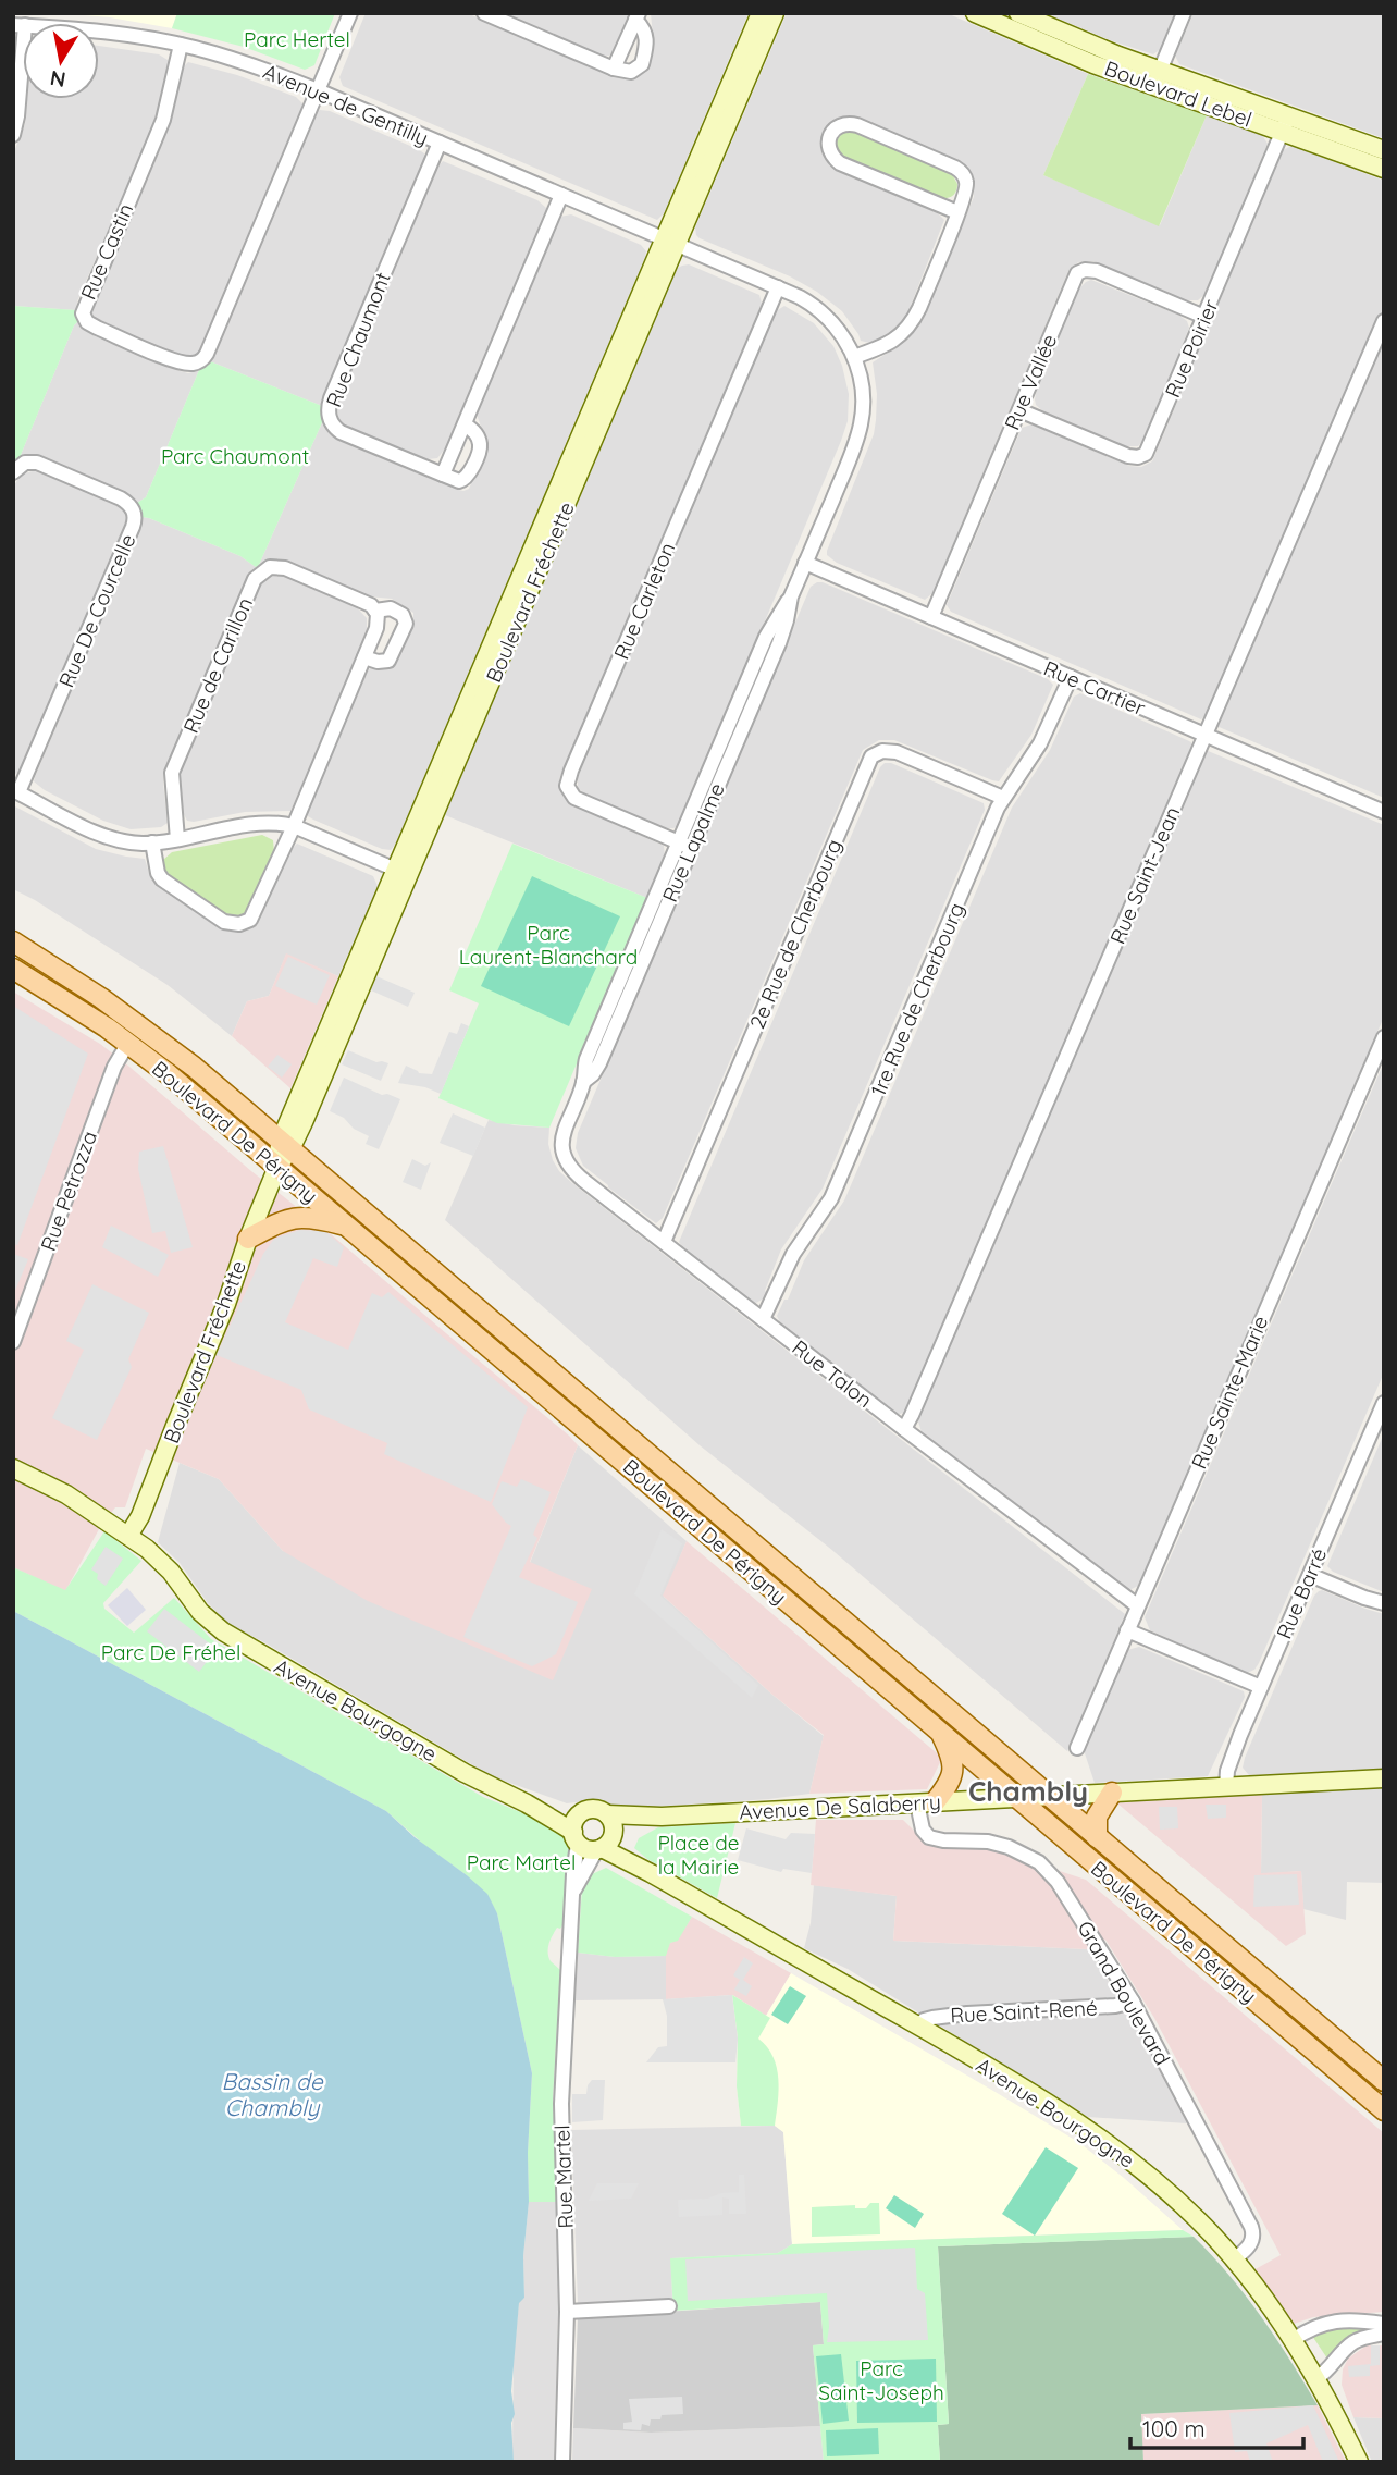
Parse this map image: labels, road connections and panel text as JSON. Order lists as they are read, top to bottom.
{
  "streets": {
    "main road": ["Boulevard De Périgny"],
    "street": [
      "Boulevard Lebel",
      "Avenue de Gentilly",
      "Rue Castin",
      "Rue Chaumont",
      "Rue Poirier",
      "Rue Vallée",
      "Boulevard Fréchette",
      "Rue Carleton",
      "Rue De Courcelle",
      "Rue de Carillon",
      "Rue Cartier",
      "Rue Lapalme",
      "Rue Saint-Jean",
      "2e Rue de Cherbourg",
      "1re Rue de Cherbourg",
      "Rue Petrozza",
      "Rue Talon",
      "Rue Sainte-Marie",
      "Rue Barré",
      "Avenue Bourgogne",
      "Avenue De Salaberry",
      "Grand Boulevard",
      "Rue Saint-René",
      "Rue Martel"
    ]
  },
  "crossings": [
    ["Boulevard Lebel", "Rue Poirier"],
    ["Avenue de Gentilly", "Rue Castin"],
    ["Avenue de Gentilly", "Rue Chaumont"],
    ["Avenue de Gentilly", "Boulevard Fréchette"],
    ["Avenue de Gentilly", "Rue Lapalme"],
    ["Rue Poirier", "Rue Vallée"],
    ["Rue Vallée", "Rue Cartier"],
    ["Boulevard Fréchette", "Rue Lapalme"],
    ["Boulevard Fréchette", "Boulevard De Périgny"],
    ["Boulevard Fréchette", "Avenue Bourgogne"],
    ["Rue Carleton", "Rue Lapalme"],
    ["Rue Cartier", "Rue Lapalme"],
    ["Rue Cartier", "Rue Saint-Jean"],
    ["Rue Cartier", "1re Rue de Cherbourg"],
    ["Rue Lapalme", "Rue Talon"],
    ["Rue Saint-Jean", "Rue Talon"],
    ["2e Rue de Cherbourg", "1re Rue de Cherbourg"],
    ["2e Rue de Cherbourg", "Rue Talon"],
    ["1re Rue de Cherbourg", "Rue Talon"],
    ["Boulevard De Périgny", "Rue Petrozza"],
    ["Boulevard De Périgny", "Avenue De Salaberry"],
    ["Rue Talon", "Rue Sainte-Marie"],
    ["Rue Barré", "Avenue De Salaberry"],
    ["Avenue Bourgogne", "Avenue De Salaberry"],
    ["Avenue Bourgogne", "Grand Boulevard"],
    ["Avenue Bourgogne", "Rue Saint-René"],
    ["Avenue Bourgogne", "Rue Martel"],
    ["Avenue De Salaberry", "Grand Boulevard"],
    ["Avenue De Salaberry", "Rue Martel"],
    ["Grand Boulevard", "Rue Saint-René"]
  ],
  "districts": ["Chambly"],
  "water": ["Bassin de Chambly"],
  "parks": [
    "Parc Hertel",
    "Parc Chaumont",
    "Parc Laurent-Blanchard",
    "Parc De Fréhel",
    "Place de la Mairie",
    "Parc Martel",
    "Parc Saint-Joseph"
  ],
  "scale_bar": "100 m",
  "north": "bottom"
}
